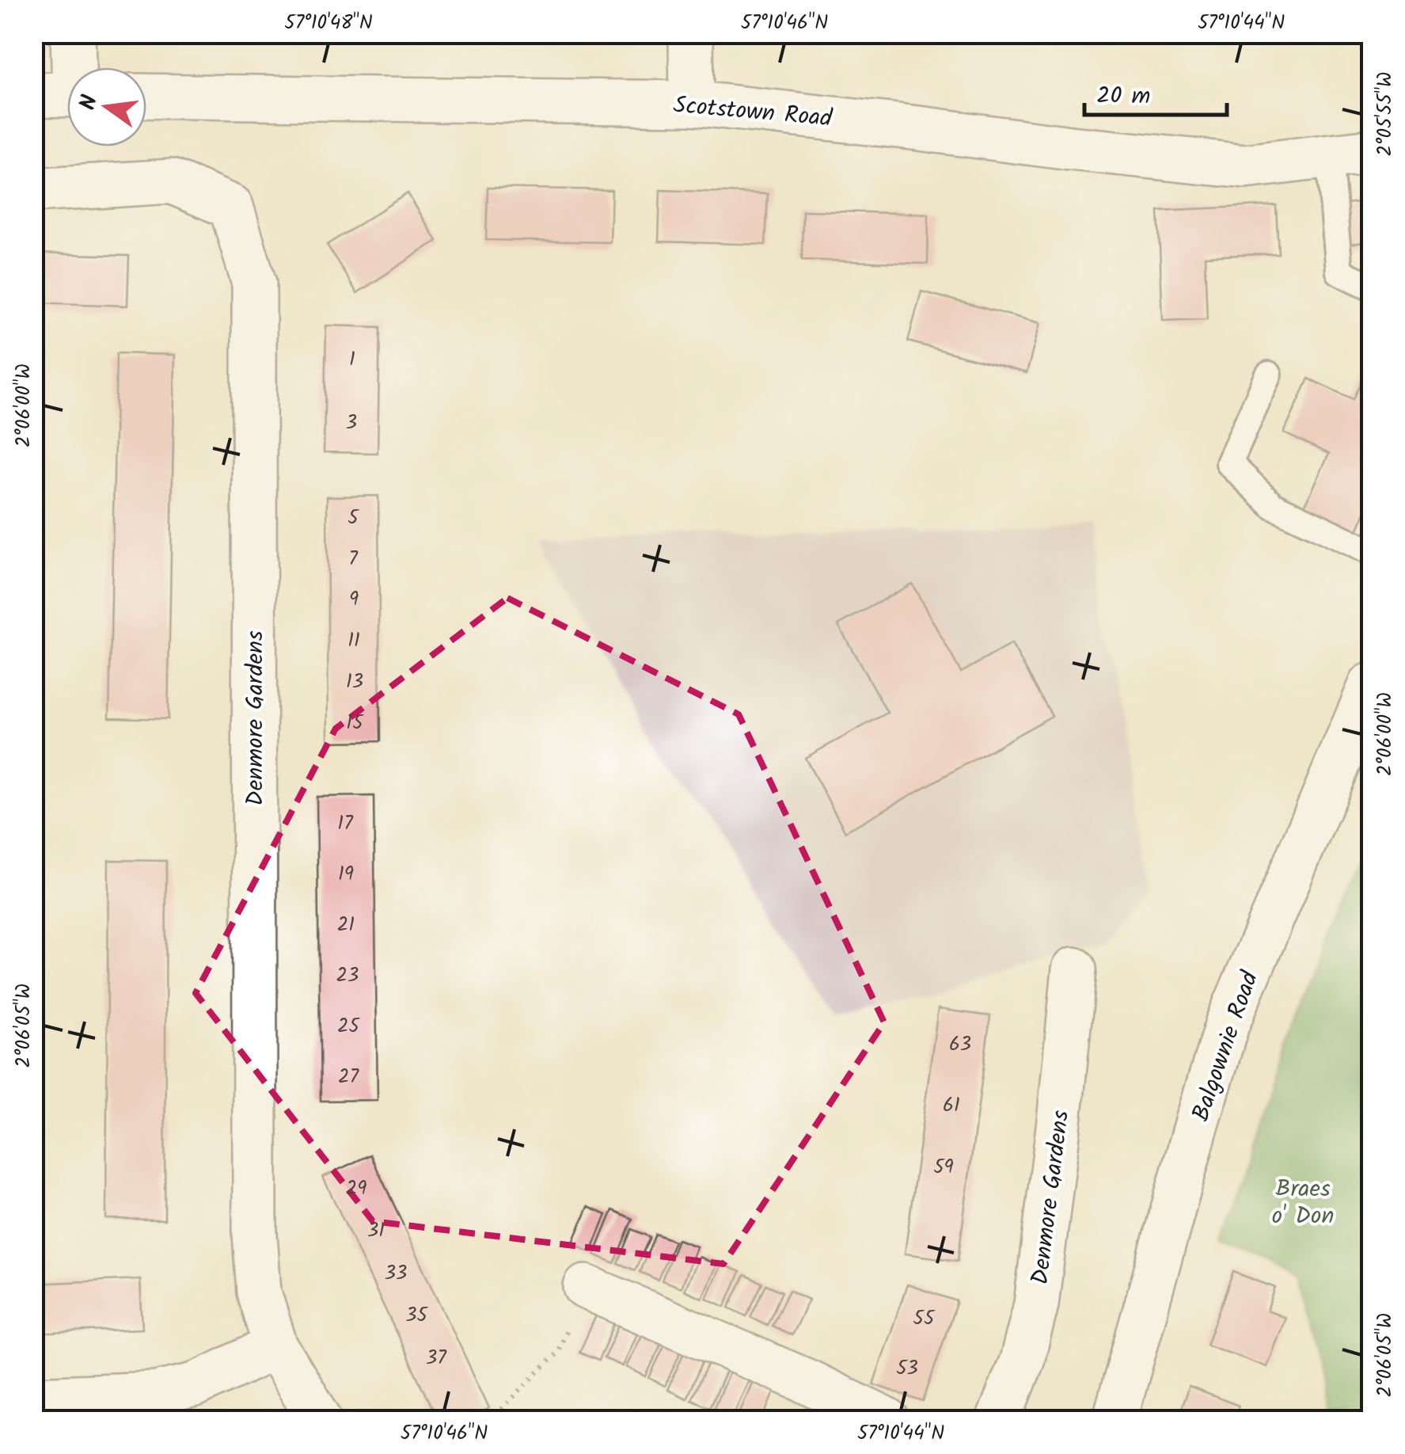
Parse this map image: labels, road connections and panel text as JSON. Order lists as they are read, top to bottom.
{
  "streets": {
    "street": ["Scotstown Road", "Denmore Gardens", "Balgownie Road"]
  },
  "parks": ["Braes o' Don"],
  "house_numbers": [
    "1",
    "3",
    "5",
    "7",
    "9",
    "11",
    "13",
    "15",
    "17",
    "19",
    "21",
    "23",
    "25",
    "63",
    "27",
    "61",
    "59",
    "29",
    "31",
    "33",
    "35",
    "55",
    "37",
    "53"
  ],
  "scale_bar": "20 m",
  "north": "left",
  "coordinates": [
    "57°10'48\"N",
    "57°10'46\"N",
    "57°10'44\"N",
    "2°05'55\"W",
    "2°06'00\"W",
    "2°06'05\"W"
  ]
}
